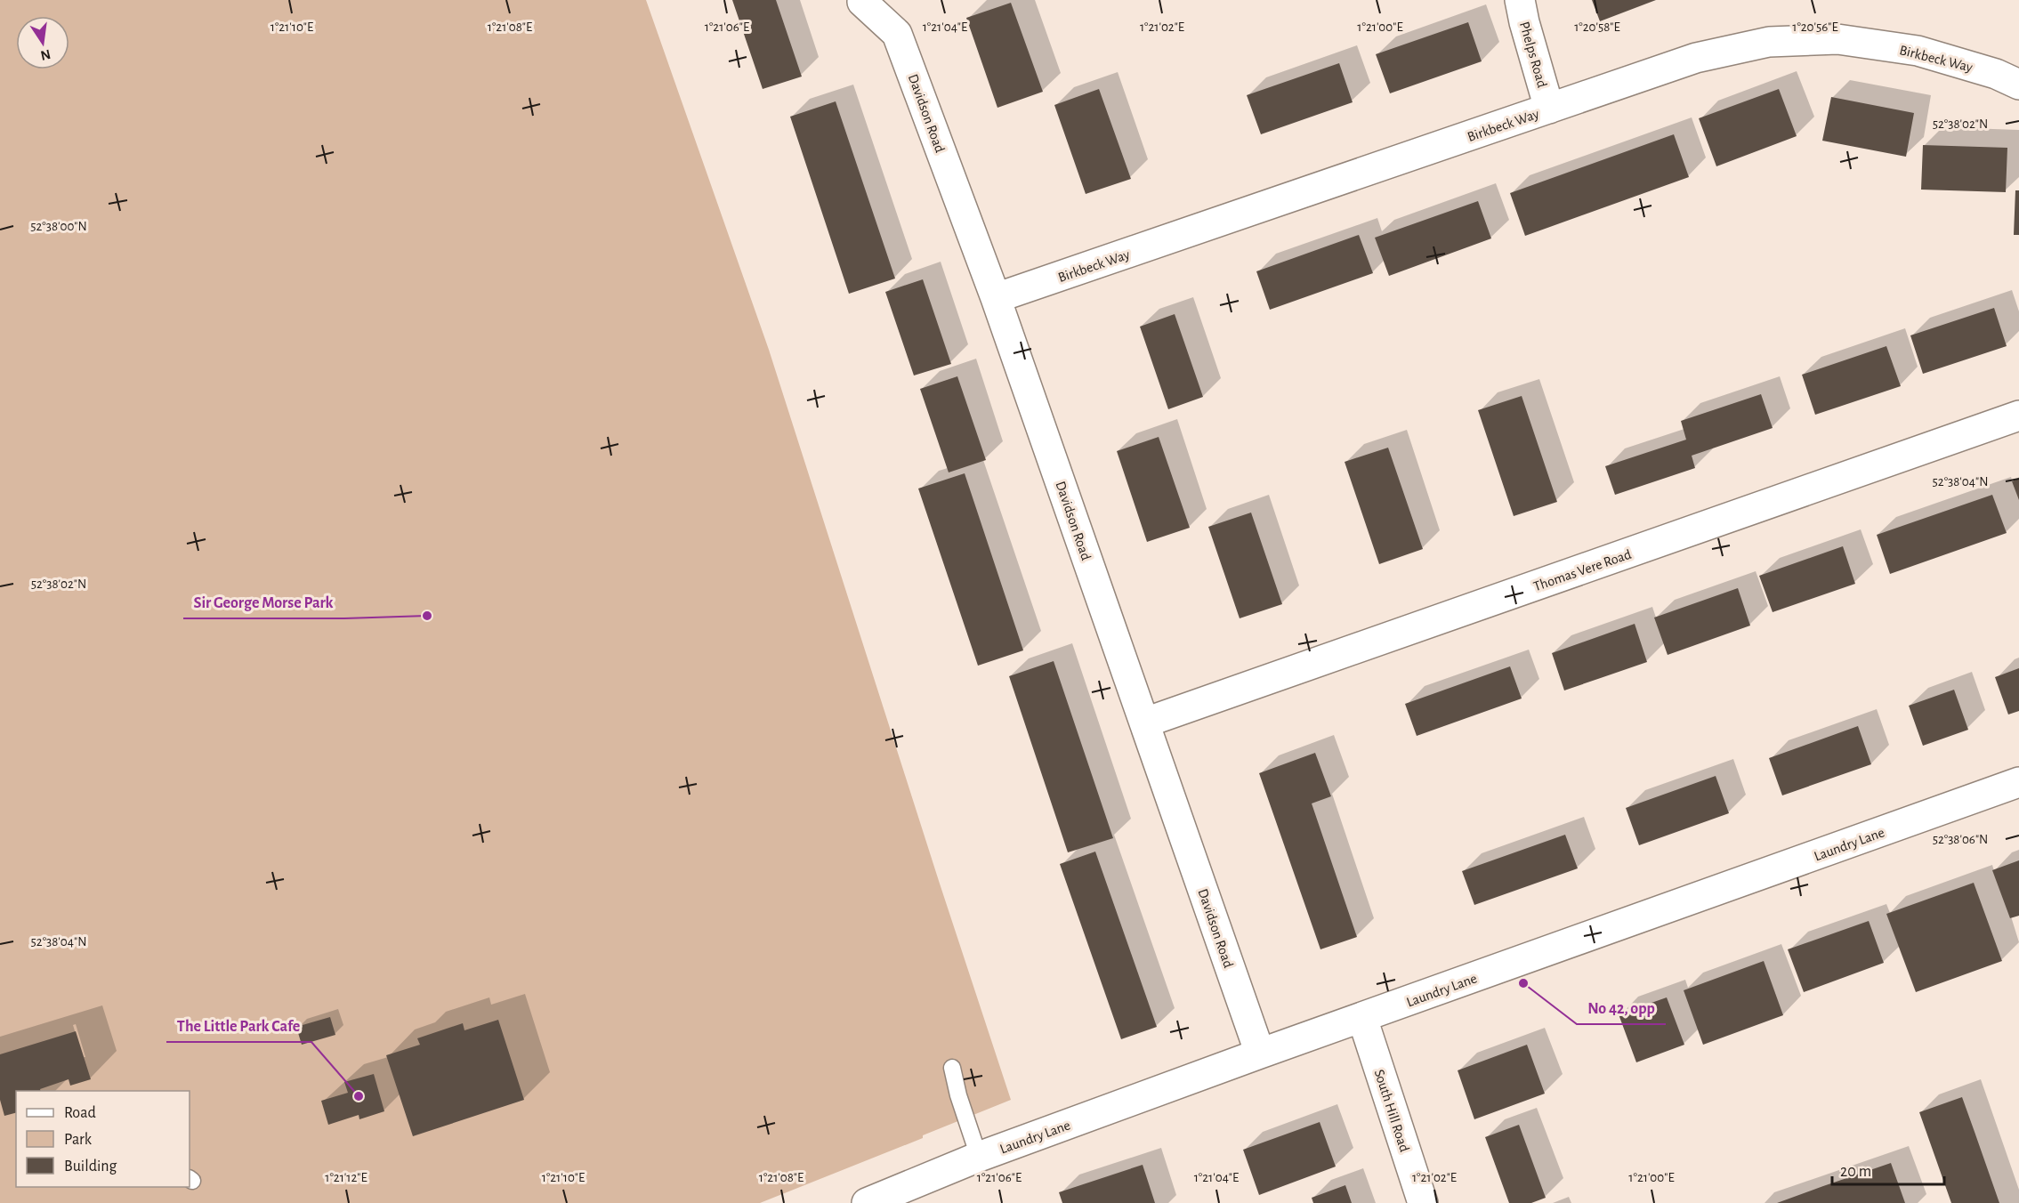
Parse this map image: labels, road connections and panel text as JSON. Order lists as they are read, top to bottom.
{
  "streets": {
    "street": [
      "Phelps Road",
      "Birkbeck Way",
      "Davidson Road",
      "Thomas Vere Road",
      "Laundry Lane",
      "South Hill Road"
    ]
  },
  "crossings": [
    ["Phelps Road", "Birkbeck Way"],
    ["Birkbeck Way", "Davidson Road"],
    ["Davidson Road", "Thomas Vere Road"],
    ["Davidson Road", "Laundry Lane"],
    ["Laundry Lane", "South Hill Road"]
  ],
  "places": ["Sir George Morse Park", "No 42, opp", "The Little Park Cafe"],
  "legend": ["Road", "Park", "Building"],
  "scale_bar": "20 m",
  "north": "bottom",
  "coordinates": [
    "1°21'10\"E",
    "1°21'08\"E",
    "1°21'06\"E",
    "1°21'04\"E",
    "1°21'02\"E",
    "1°21'00\"E",
    "1°20'58\"E",
    "1°20'56\"E",
    "52°38'02\"N",
    "52°38'00\"N",
    "52°38'04\"N",
    "52°38'06\"N",
    "1°21'12\"E"
  ]
}
